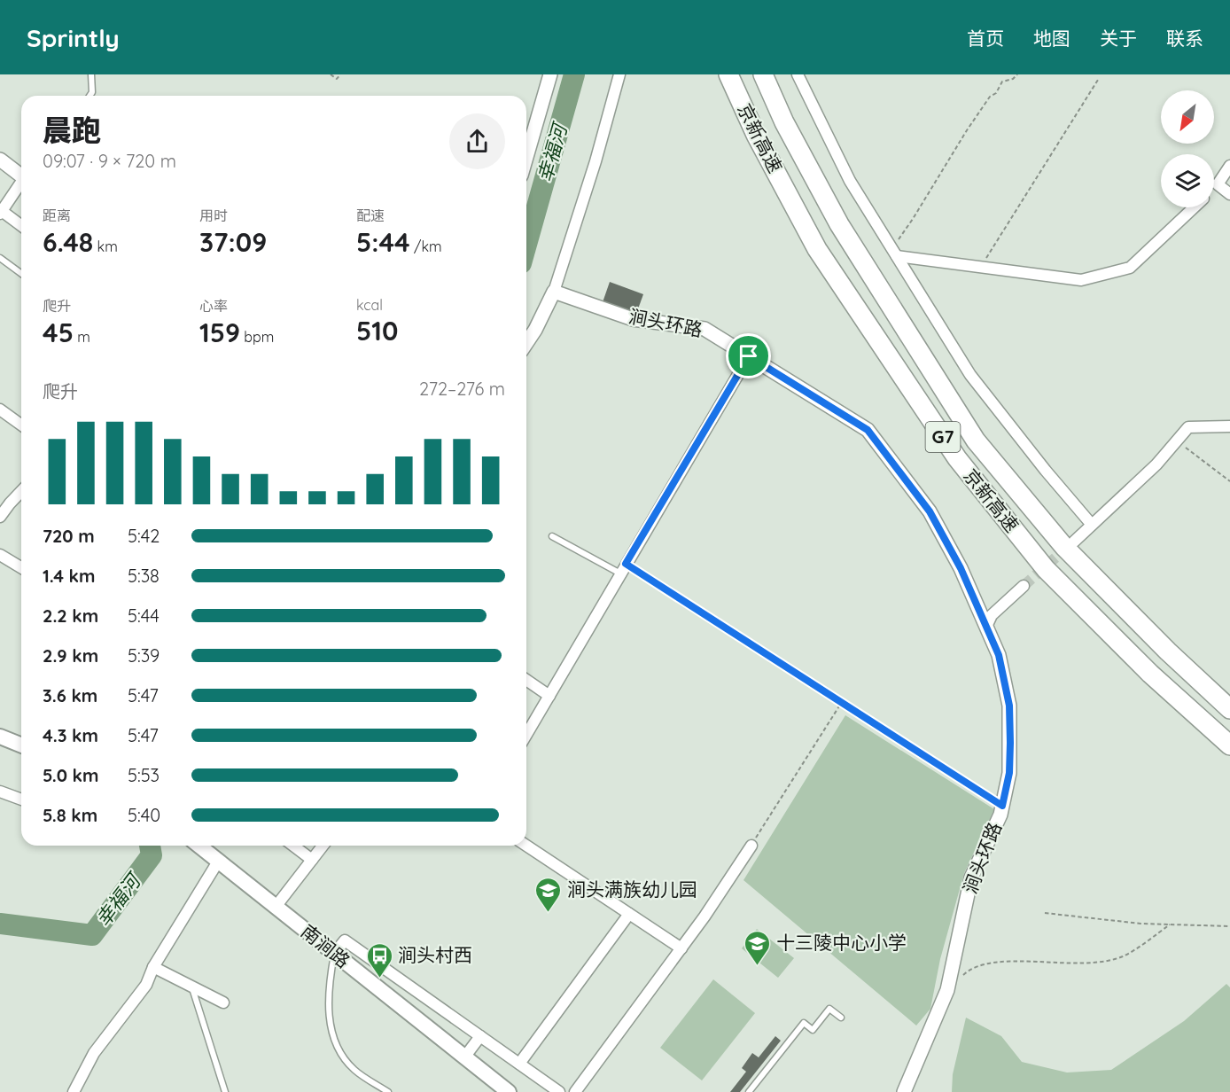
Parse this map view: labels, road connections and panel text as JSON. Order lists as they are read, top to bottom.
{
  "streets": {
    "highway": ["京新高速", "G7"],
    "main road": ["南涧路"],
    "street": ["涧头环路"]
  },
  "water": ["幸福河"],
  "places": {
    "school or university": ["涧头满族幼儿园", "十三陵中心小学"],
    "bus stop": ["涧头村西"]
  },
  "north": "bottom left",
  "page": {
    "header": "Sprintly",
    "nav": [
      "首页",
      "地图",
      "关于",
      "联系"
    ],
    "heading": ["晨跑", "09:07 · 9 × 720 m"],
    "stats": [
      ["距离", "6.48 km"],
      ["用时", "37:09"],
      ["配速", "5:44 /km"],
      ["爬升", "45 m"],
      ["心率", "159 bpm"],
      ["kcal", "510"]
    ],
    "chart": ["爬升", "272–276 m"],
    "list": [
      {
        "name": "720 m",
        "note": "5:42"
      },
      {
        "name": "1.4 km",
        "note": "5:38"
      },
      {
        "name": "2.2 km",
        "note": "5:44"
      },
      {
        "name": "2.9 km",
        "note": "5:39"
      },
      {
        "name": "3.6 km",
        "note": "5:47"
      },
      {
        "name": "4.3 km",
        "note": "5:47"
      },
      {
        "name": "5.0 km",
        "note": "5:53"
      },
      {
        "name": "5.8 km",
        "note": "5:40"
      }
    ]
  }
}
